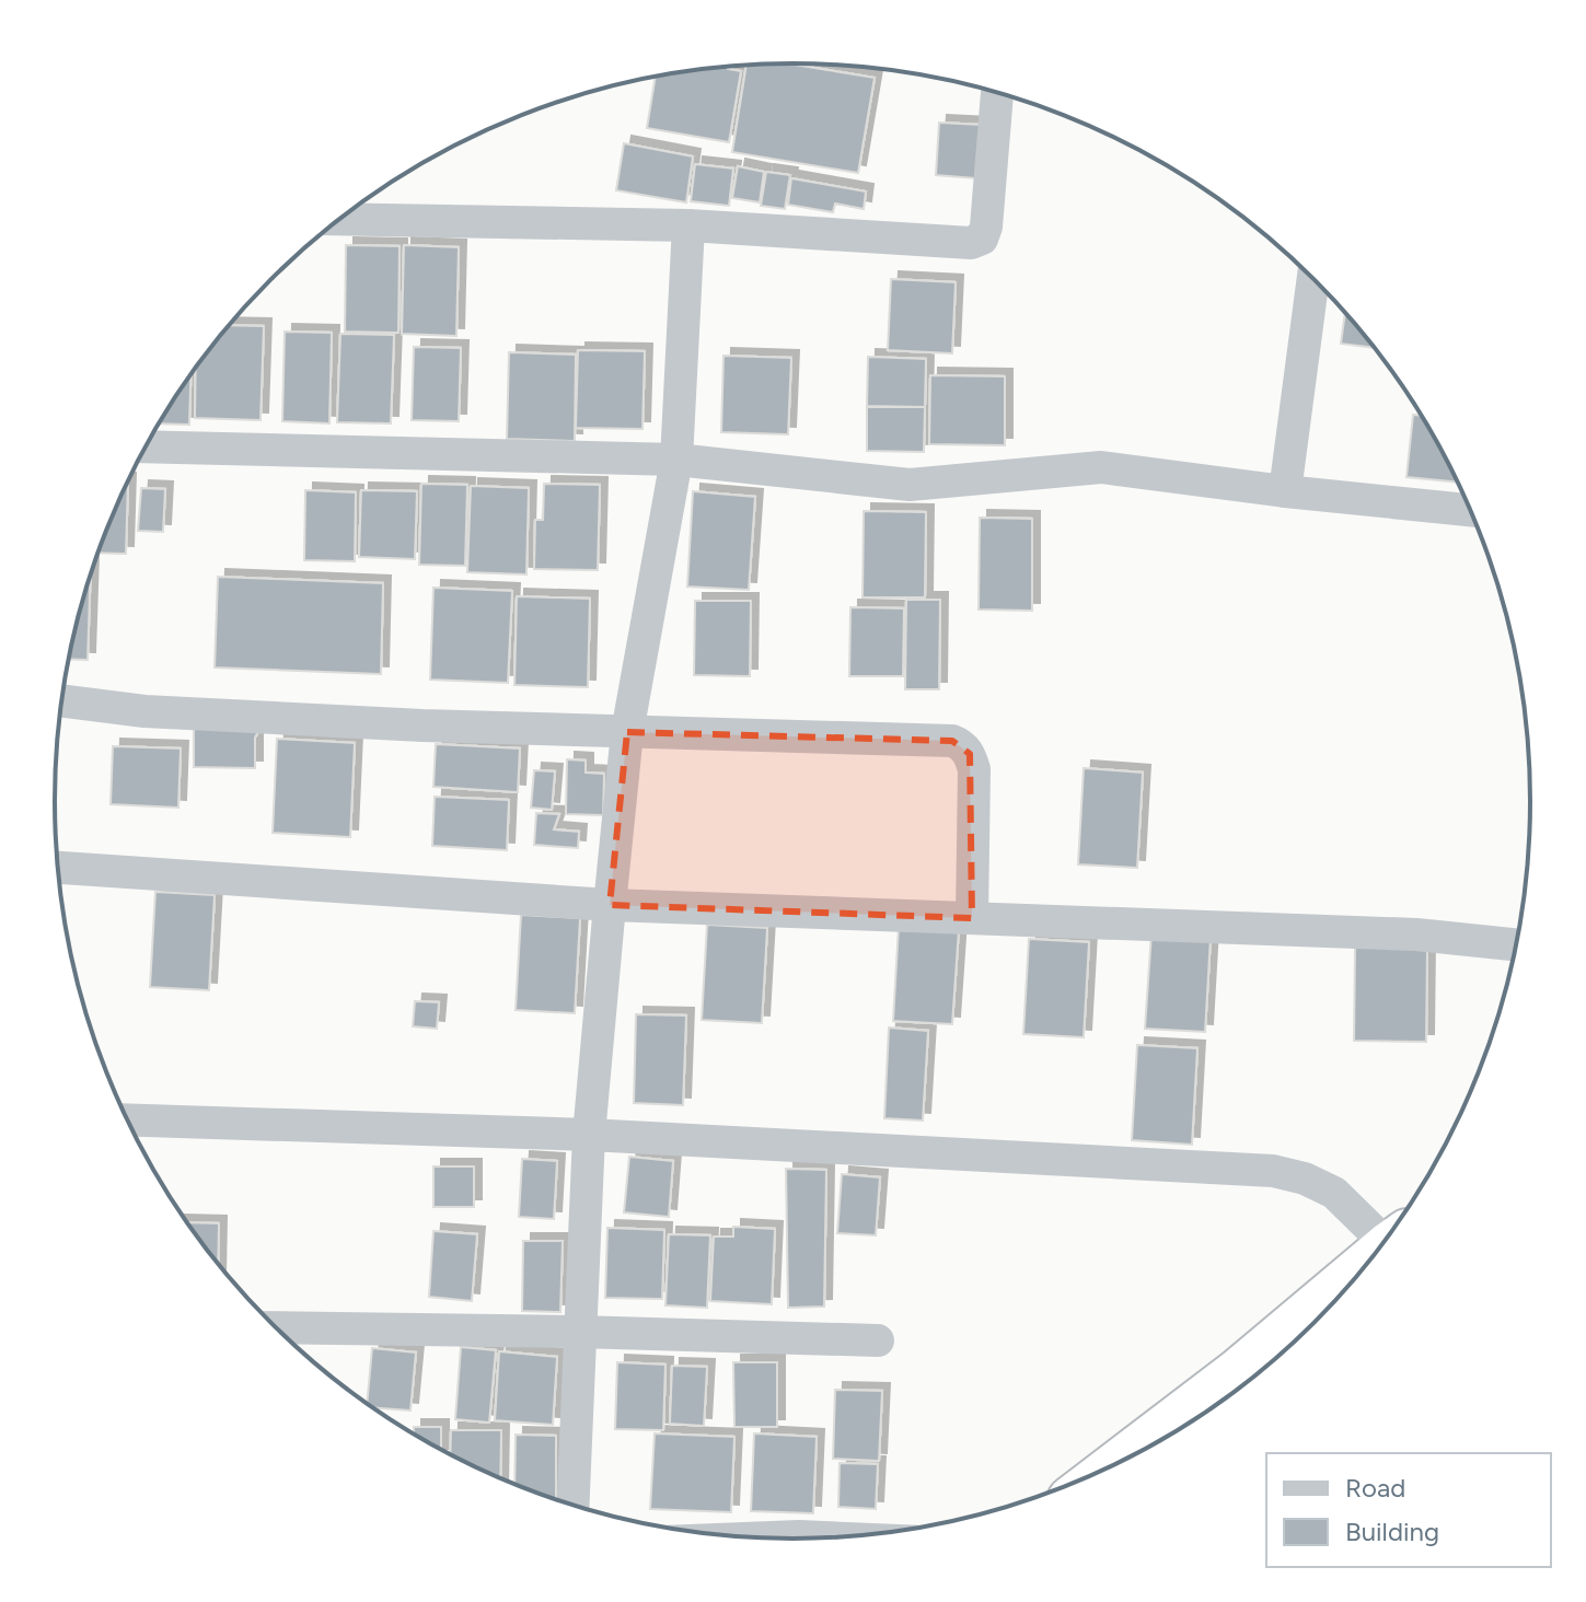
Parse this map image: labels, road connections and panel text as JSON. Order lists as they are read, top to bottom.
{
  "legend": ["Road", "Building"]
}
